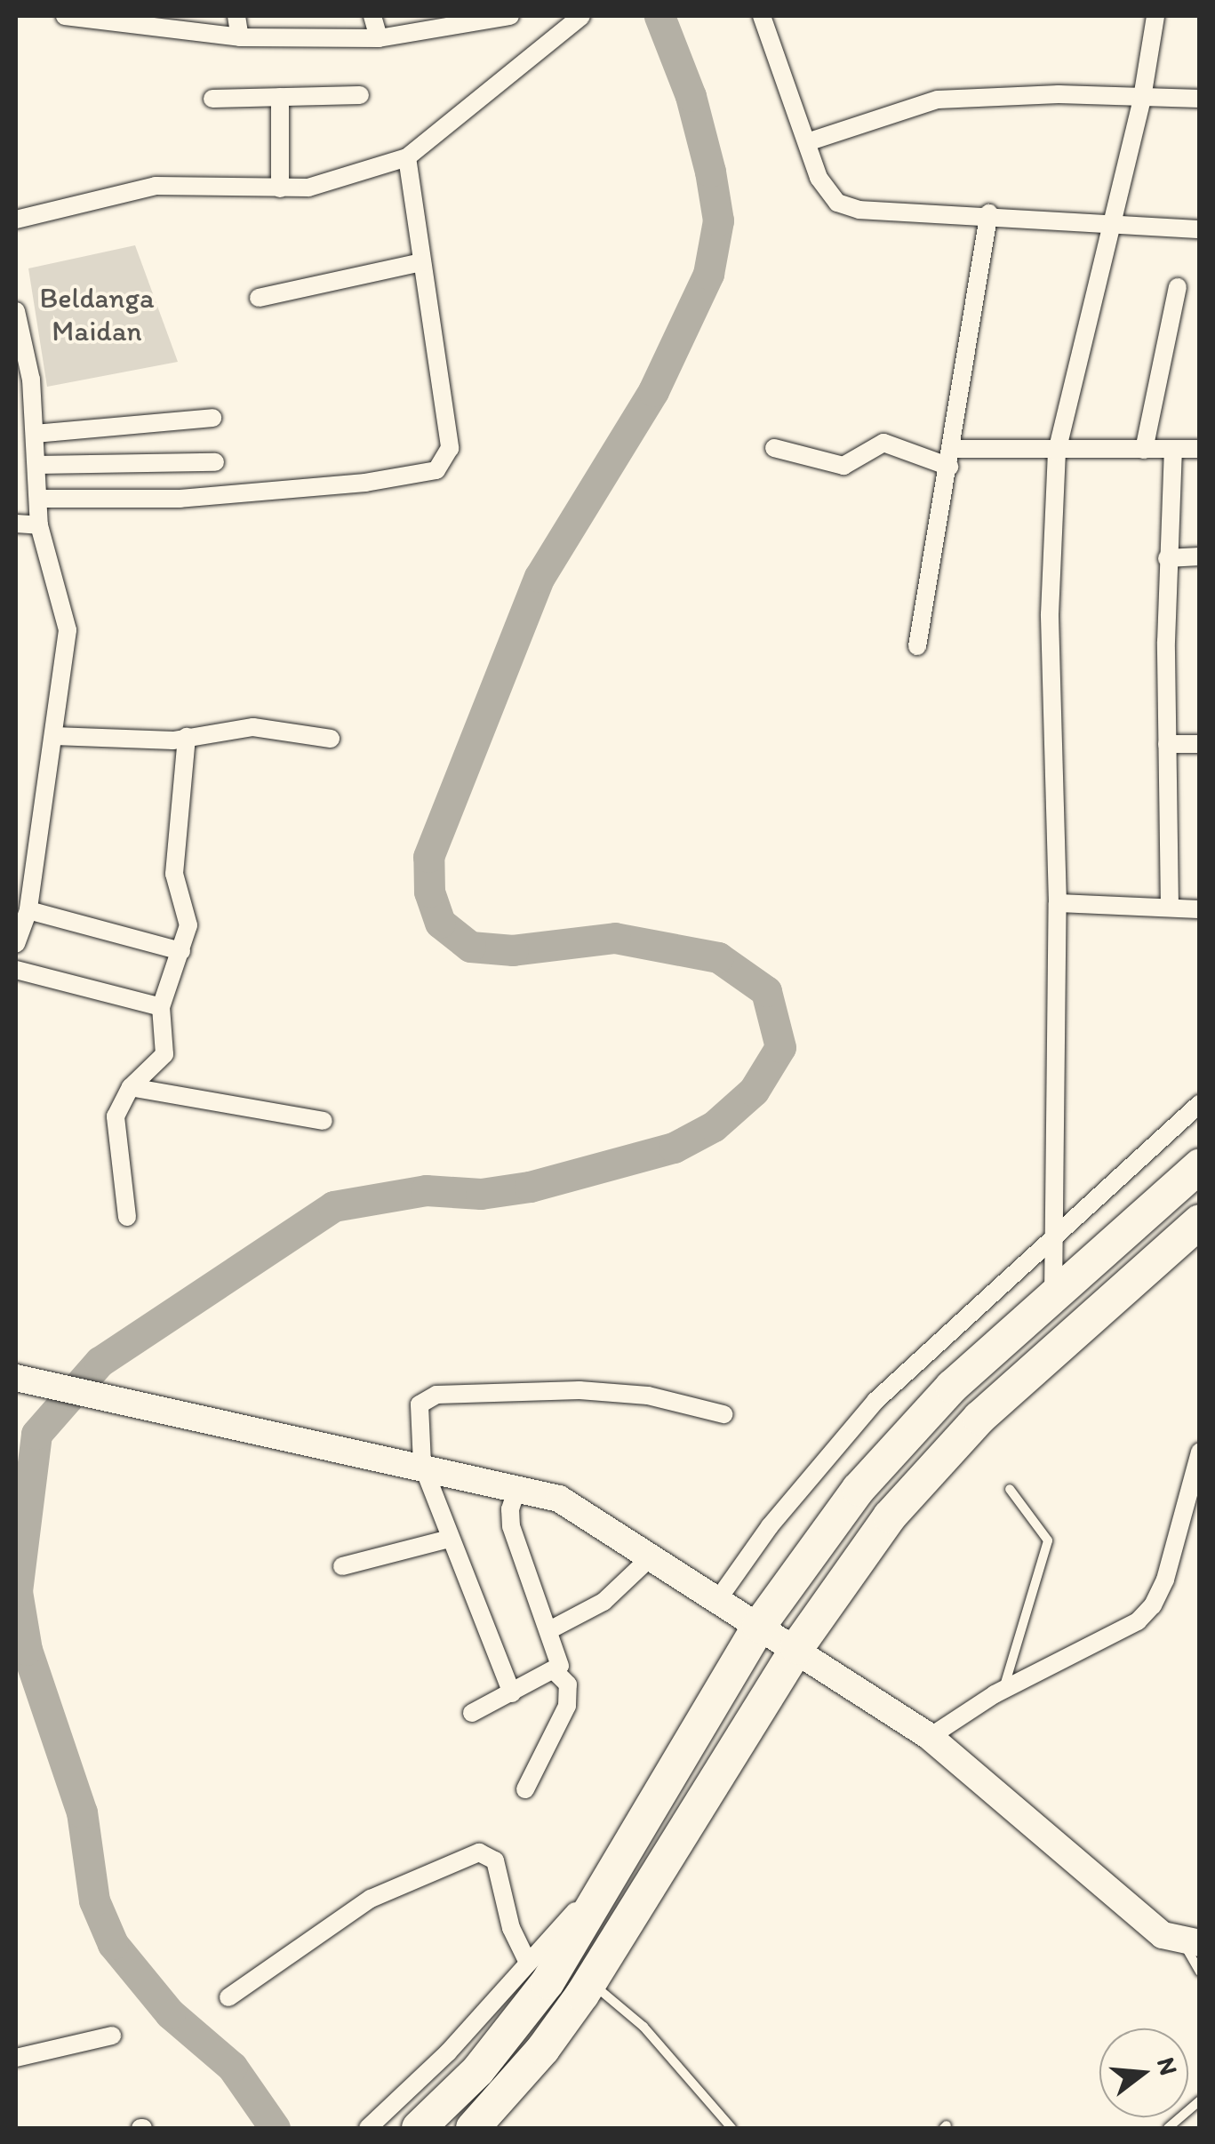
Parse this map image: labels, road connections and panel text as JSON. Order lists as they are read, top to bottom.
{
  "parks": ["Beldanga Maidan"],
  "north": "right"
}
